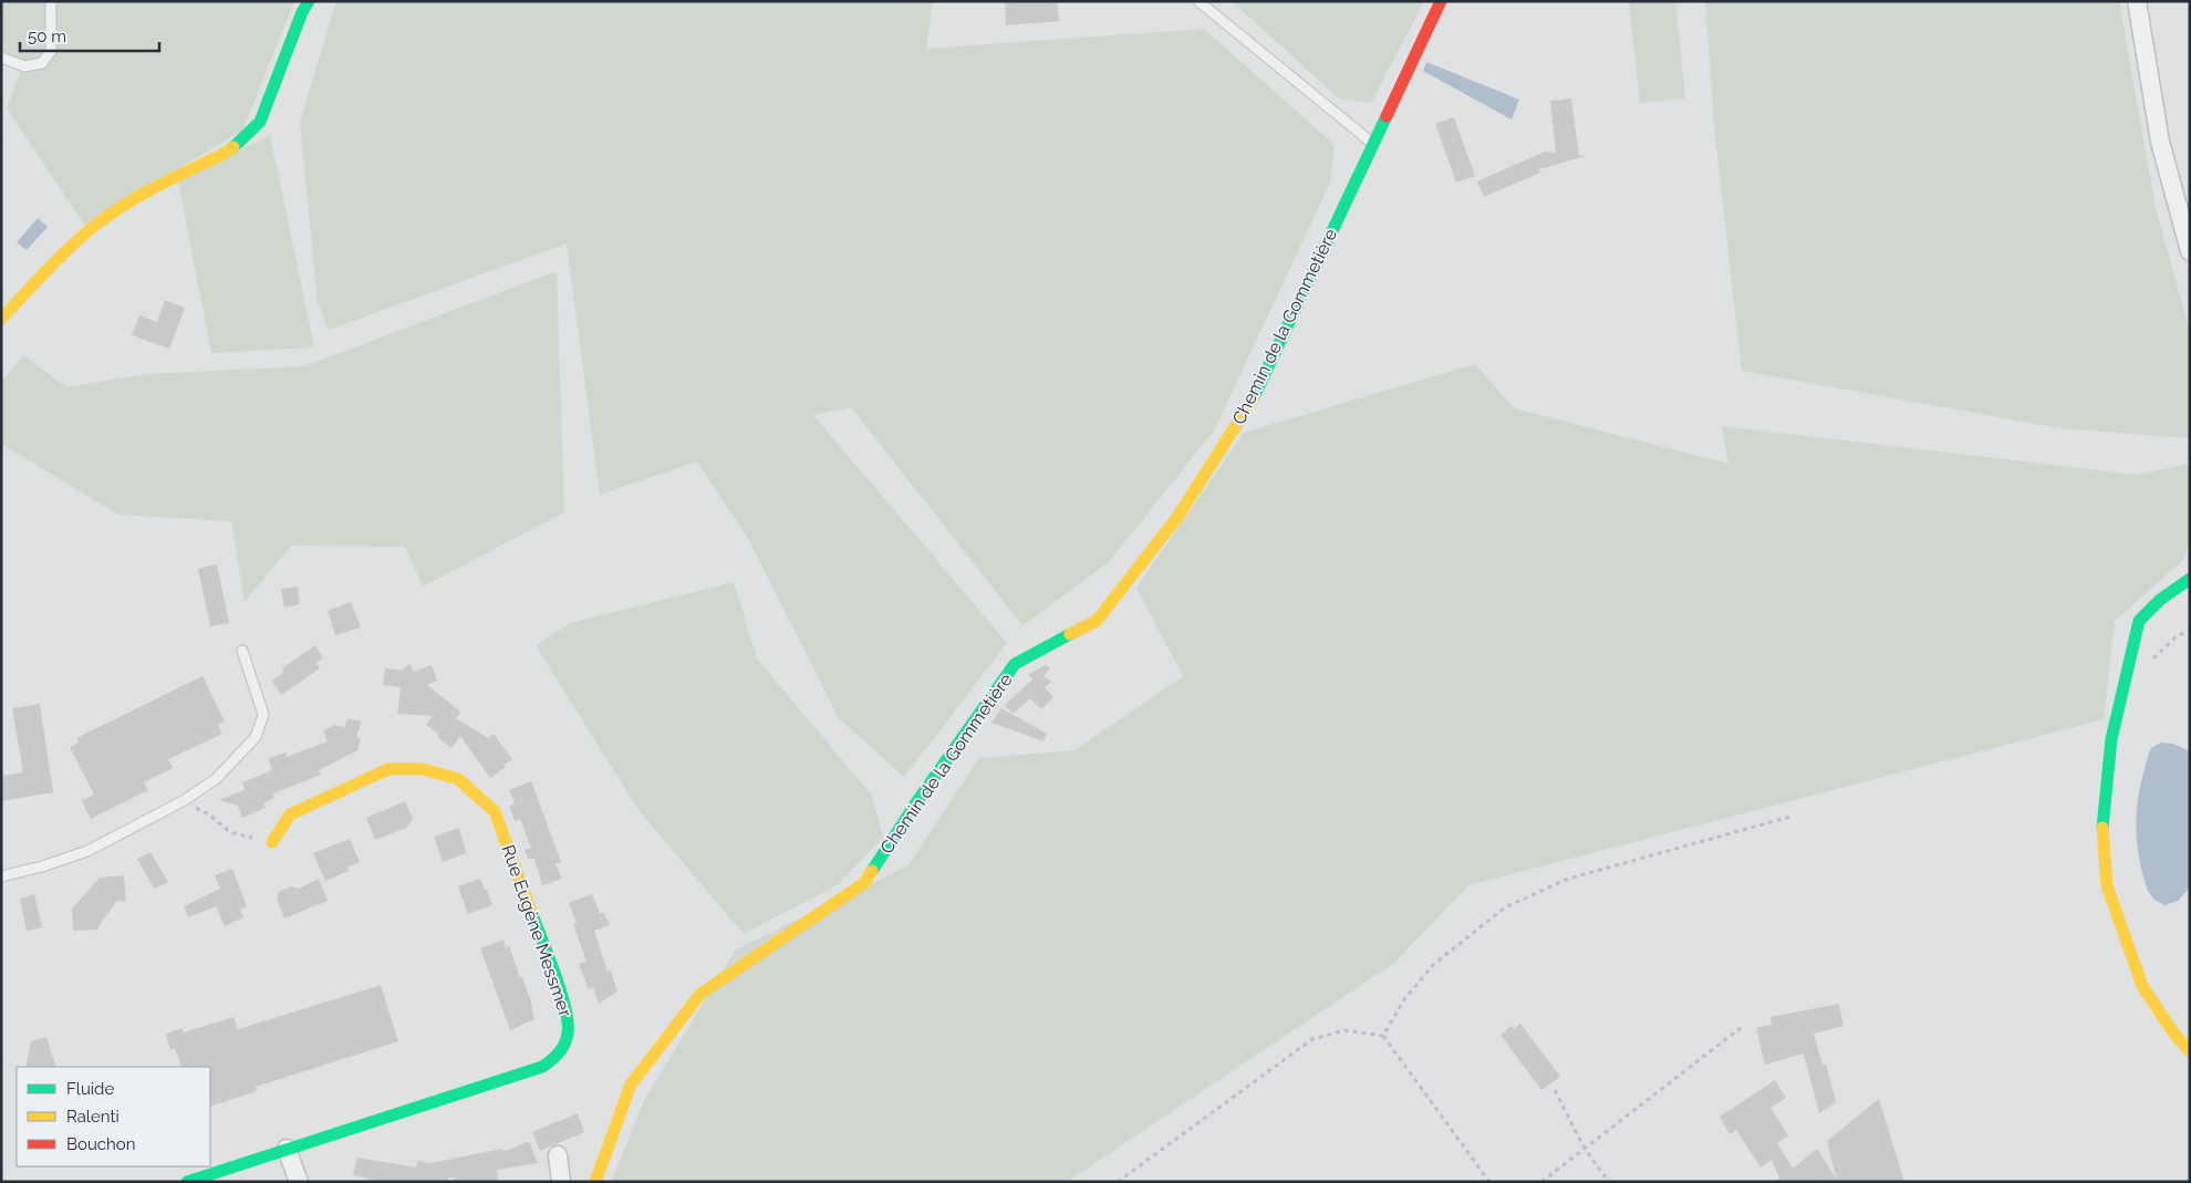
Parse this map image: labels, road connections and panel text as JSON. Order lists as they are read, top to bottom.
{
  "streets": {
    "street": ["Chemin de la Gommetière", "Rue Eugène Messmer"]
  },
  "legend": ["Fluide", "Ralenti", "Bouchon"],
  "scale_bar": "50 m"
}
